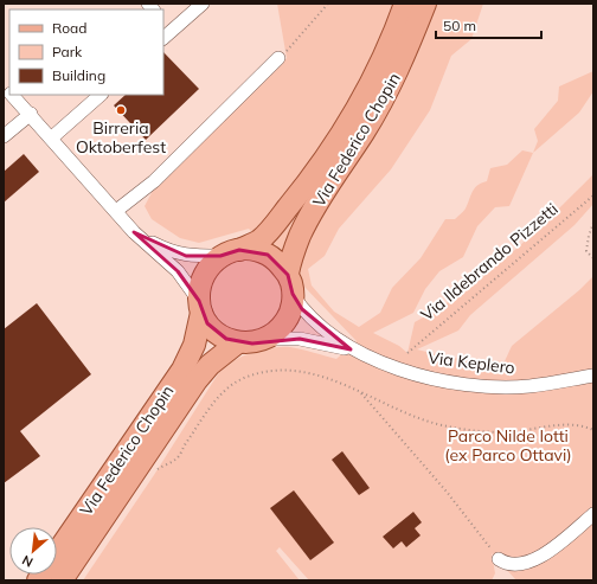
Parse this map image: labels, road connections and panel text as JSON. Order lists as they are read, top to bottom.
{
  "streets": {
    "main road": ["Via Federico Chopin"],
    "street": ["Via Keplero"],
    "path": ["Via Ildebrando Pizzetti"]
  },
  "parks": ["Parco Nilde Iotti (ex Parco Ottavi)"],
  "places": ["Birreria Oktoberfest"],
  "legend": ["Road", "Park", "Building"],
  "scale_bar": "50 m",
  "north": "bottom left"
}
